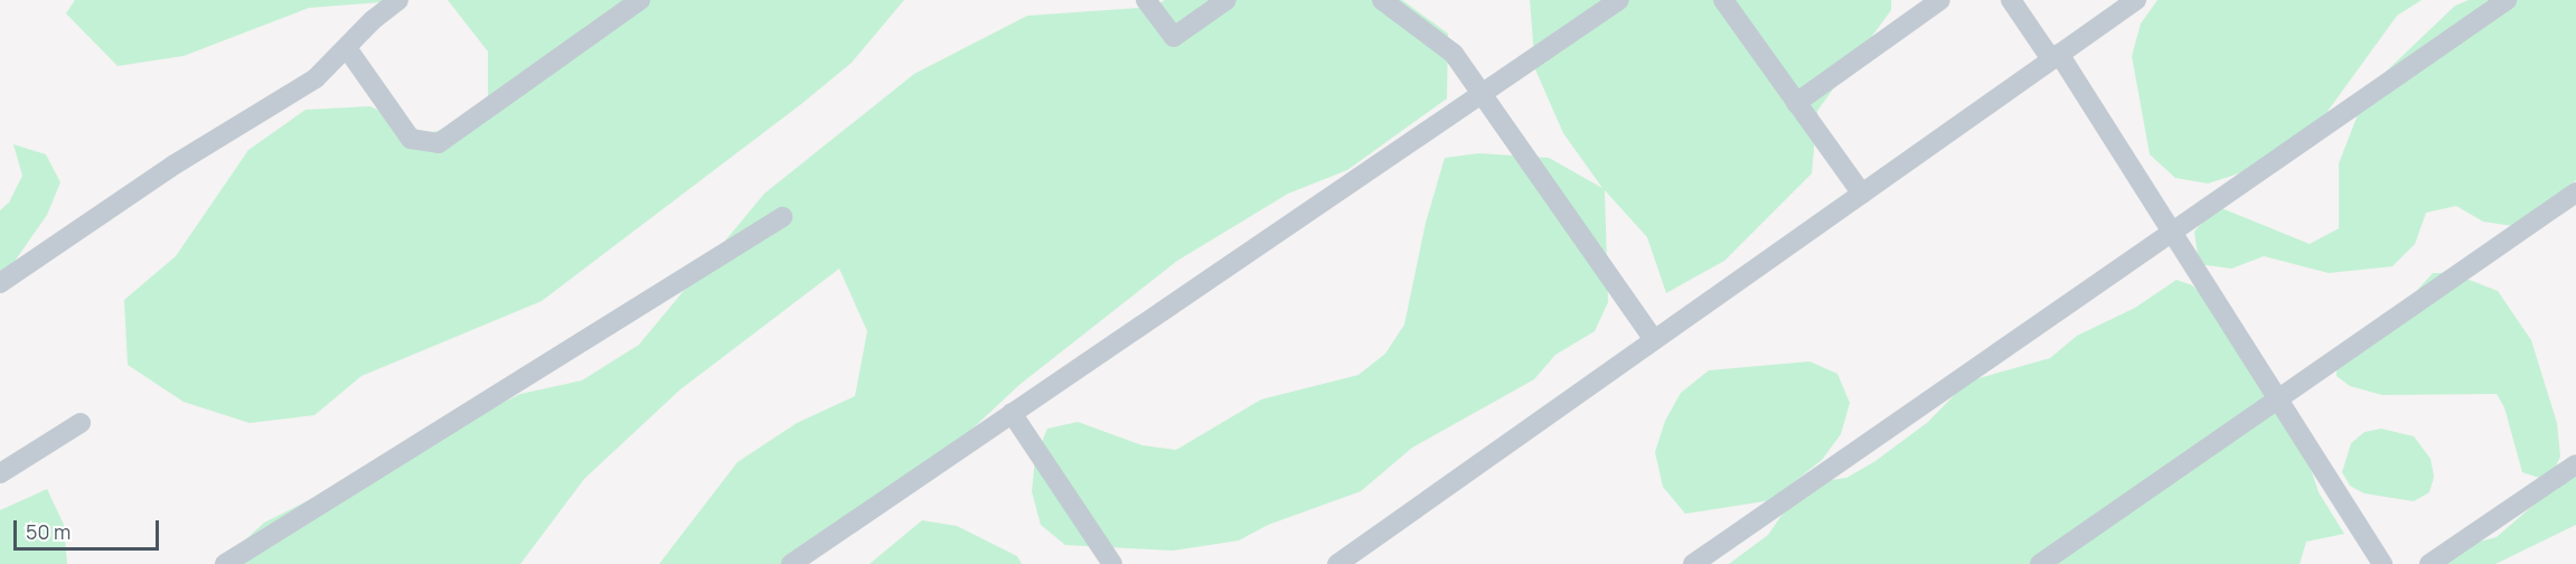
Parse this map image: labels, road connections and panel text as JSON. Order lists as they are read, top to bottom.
{
  "scale_bar": "50 m"
}
